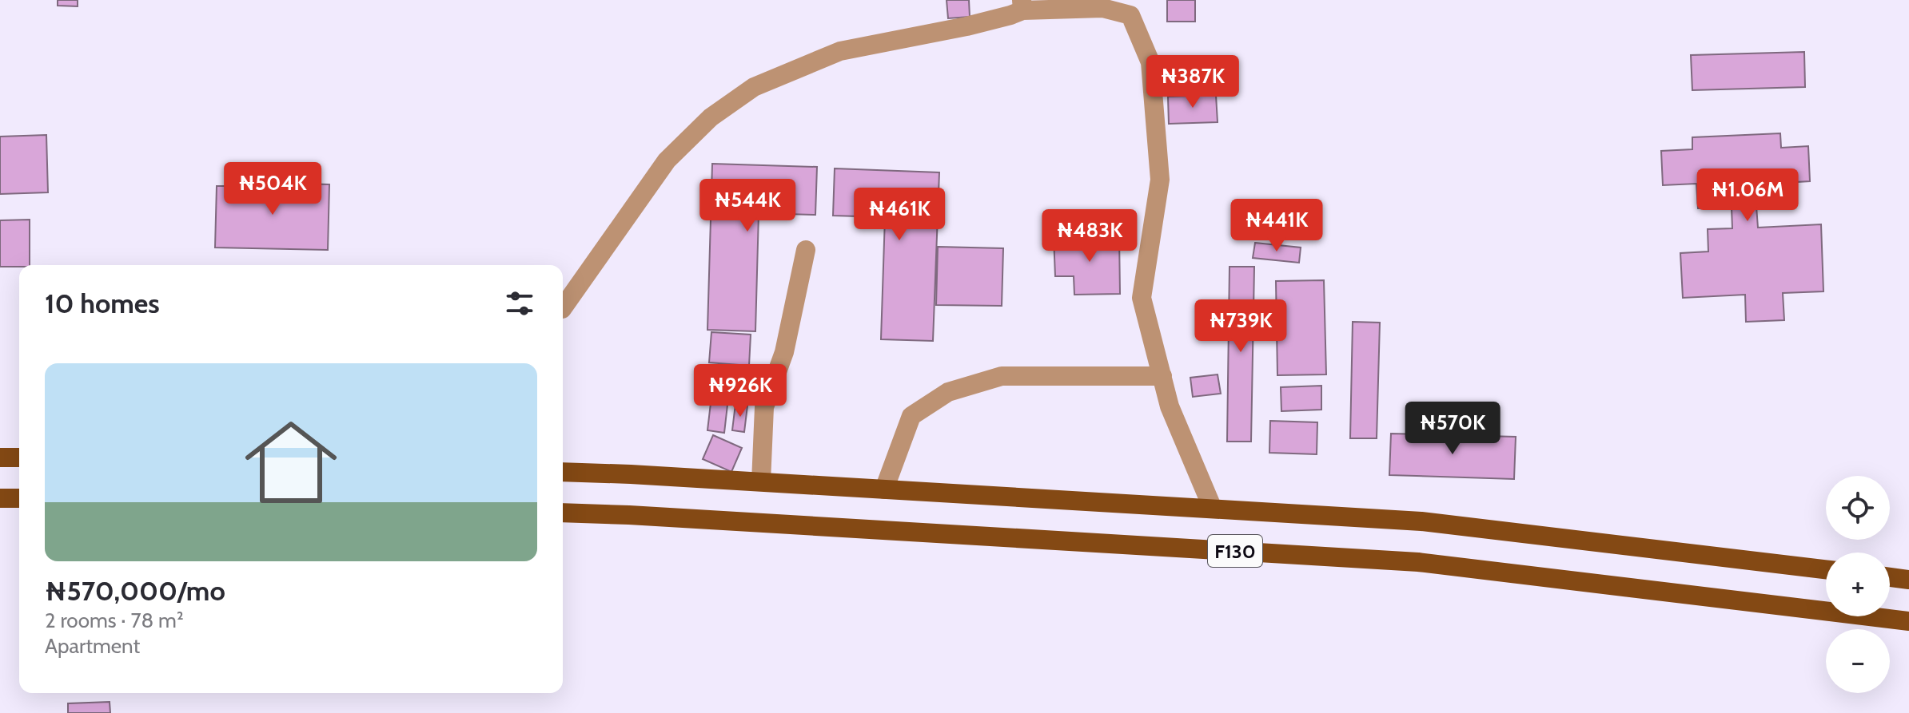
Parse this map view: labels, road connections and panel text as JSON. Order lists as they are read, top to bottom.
{
  "streets": {
    "main road": ["F130"]
  },
  "page": {
    "price": [
      "₦387K",
      "₦504K",
      "₦1.06M",
      "₦544K",
      "₦461K",
      "₦441K",
      "₦483K",
      "₦739K",
      "₦926K",
      "₦570K"
    ],
    "heading": "10 homes",
    "list": [
      {
        "name": "₦570,000/mo",
        "note": "2 rooms · 78 m² · Apartment"
      }
    ],
    "map_buttons": ["+", "−"]
  }
}
